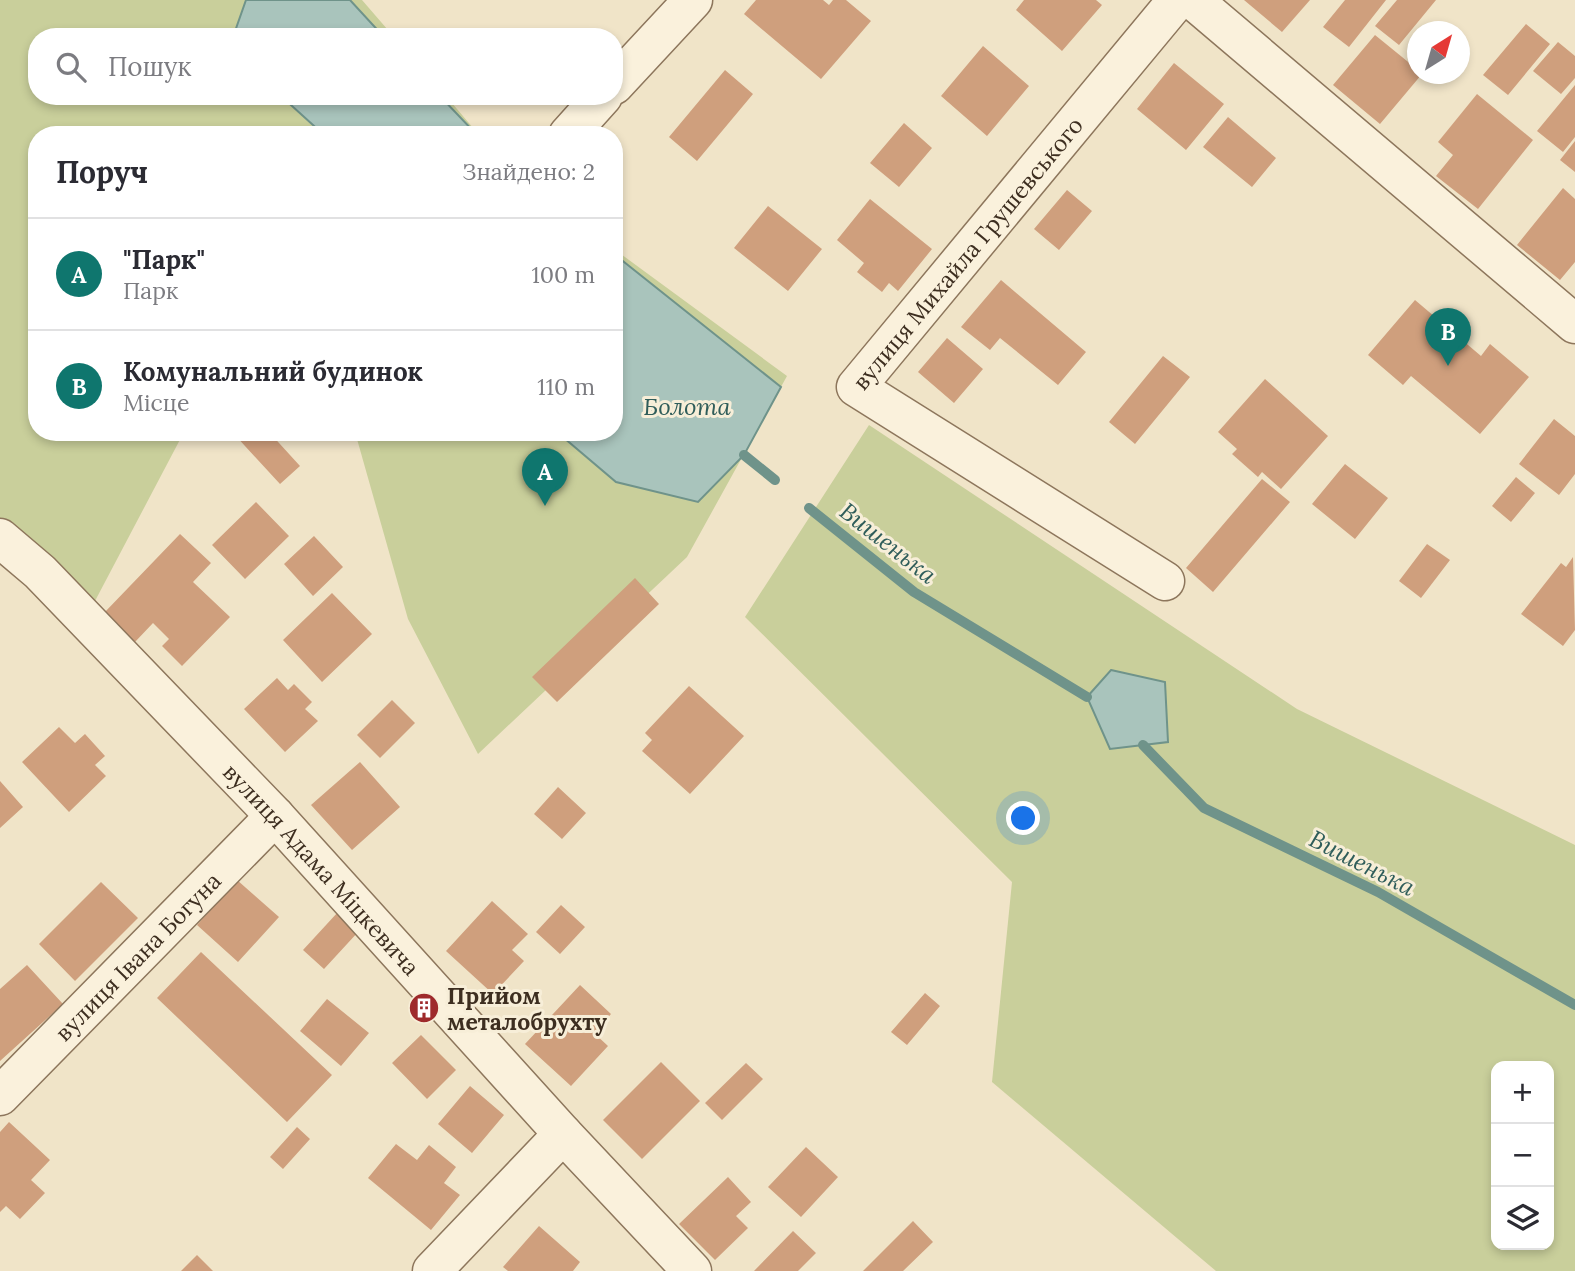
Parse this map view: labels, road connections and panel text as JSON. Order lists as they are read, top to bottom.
{
  "streets": {
    "street": ["вулиця Михайла Грушевського", "вулиця Адама Міцкевича", "вулиця Івана Богуна"]
  },
  "crossings": [
    ["вулиця Адама Міцкевича", "вулиця Івана Богуна"]
  ],
  "water": ["Болота", "Вишенька"],
  "places": {
    "building": ["Прийом металобрухту"]
  },
  "north": "top right",
  "page": {
    "search": "Пошук",
    "heading": ["Поруч", "Знайдено: 2"],
    "list": [
      {
        "mark": "A",
        "name": "\"Парк\"",
        "note": "Парк",
        "value": "100 m"
      },
      {
        "mark": "B",
        "name": "Комунальний будинок",
        "note": "Місце",
        "value": "110 m"
      }
    ],
    "pins": ["B", "A"],
    "map_buttons": ["+", "−"]
  }
}
